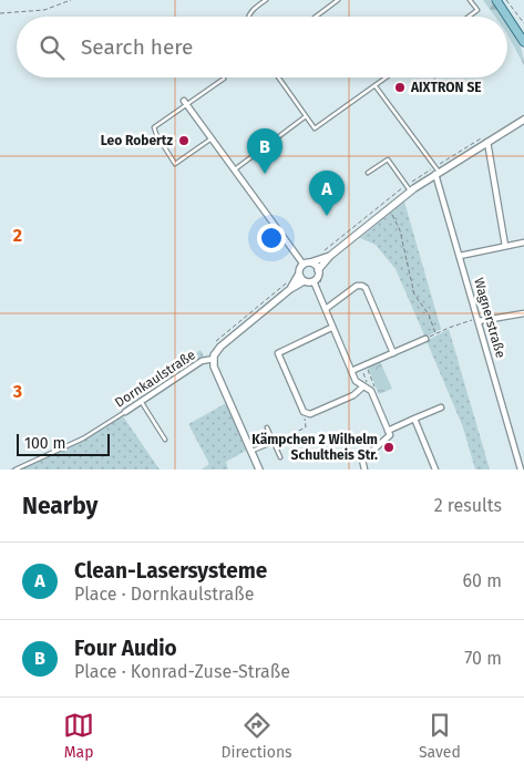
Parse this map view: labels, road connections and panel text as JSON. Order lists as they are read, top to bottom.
{
  "streets": {
    "street": ["Wagnerstraße", "Dornkaulstraße"]
  },
  "places": ["AIXTRON SE", "Leo Robertz", "Kämpchen 2 Wilhelm Schultheis Str."],
  "scale_bar": "100 m",
  "page": {
    "search": "Search here",
    "pins": ["B", "A"],
    "scale": "100 m",
    "heading": ["Nearby", "2 results"],
    "list": [
      {
        "mark": "A",
        "name": "Clean-Lasersysteme",
        "note": "Place · Dornkaulstraße",
        "value": "60 m"
      },
      {
        "mark": "B",
        "name": "Four Audio",
        "note": "Place · Konrad-Zuse-Straße",
        "value": "70 m"
      }
    ],
    "nav": ["Map", "Directions", "Saved"]
  },
  "grid": {
    "rows": ["2", "3"]
  }
}
